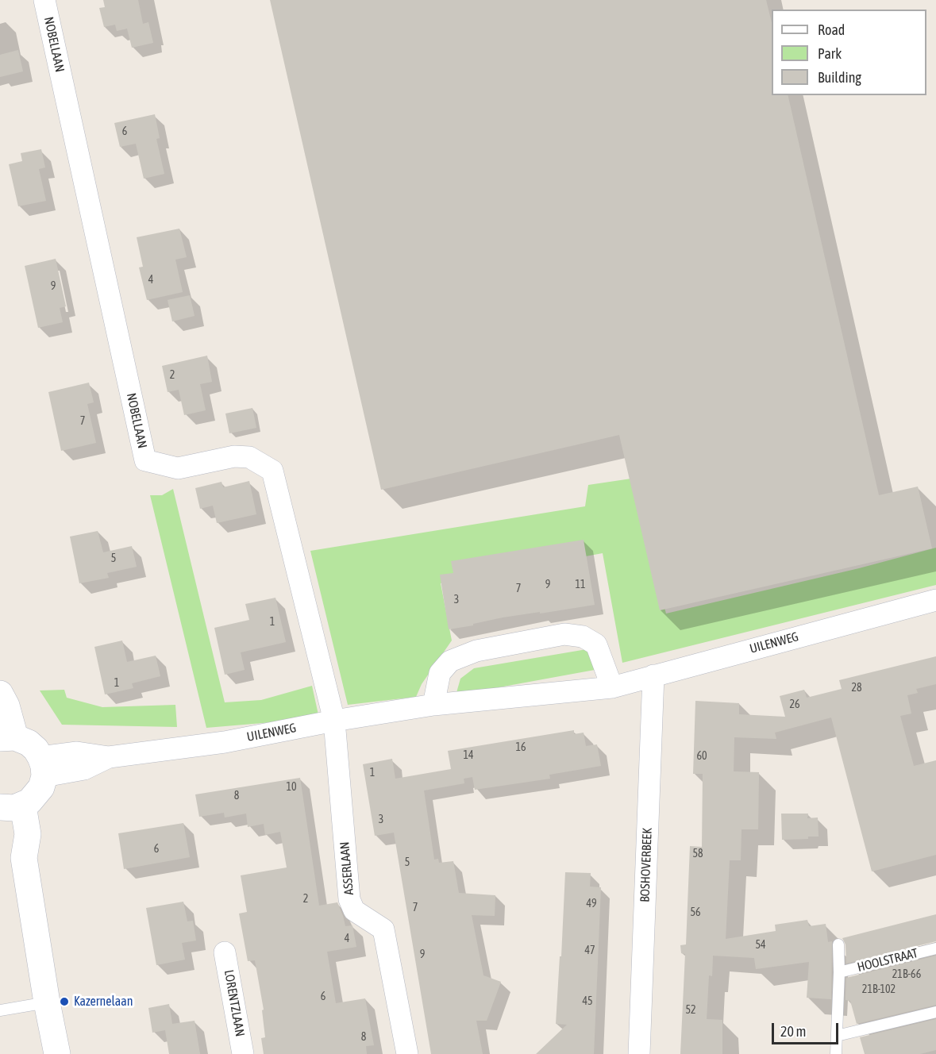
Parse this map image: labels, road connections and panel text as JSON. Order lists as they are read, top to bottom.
{
  "streets": {
    "street": [
      "NOBELLAAN",
      "UILENWEG",
      "BOSHOVERBEEK",
      "ASSERLAAN",
      "LORENTZLAAN"
    ],
    "lane": ["HOOLSTRAAT"]
  },
  "crossings": [
    ["NOBELLAAN", "UILENWEG"],
    ["NOBELLAAN", "ASSERLAAN"],
    ["UILENWEG", "BOSHOVERBEEK"],
    ["UILENWEG", "ASSERLAAN"]
  ],
  "places": ["Kazernelaan"],
  "house_numbers": [
    "6",
    "4",
    "9",
    "2",
    "7",
    "5",
    "9",
    "11",
    "7",
    "3",
    "1",
    "1",
    "28",
    "26",
    "16",
    "14",
    "60",
    "1",
    "10",
    "8",
    "3",
    "6",
    "58",
    "5",
    "2",
    "49",
    "7",
    "56",
    "4",
    "54",
    "47",
    "9",
    "21B-66",
    "21B-102",
    "6",
    "45",
    "52",
    "8"
  ],
  "legend": ["Road", "Park", "Building"],
  "scale_bar": "20 m"
}
